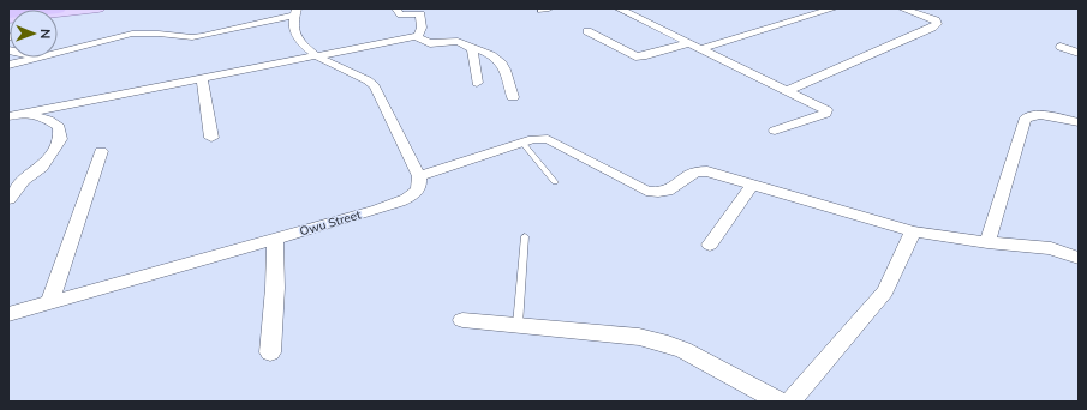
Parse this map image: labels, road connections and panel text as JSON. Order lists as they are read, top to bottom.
{
  "streets": {
    "street": ["Owu Street"]
  },
  "north": "right"
}
